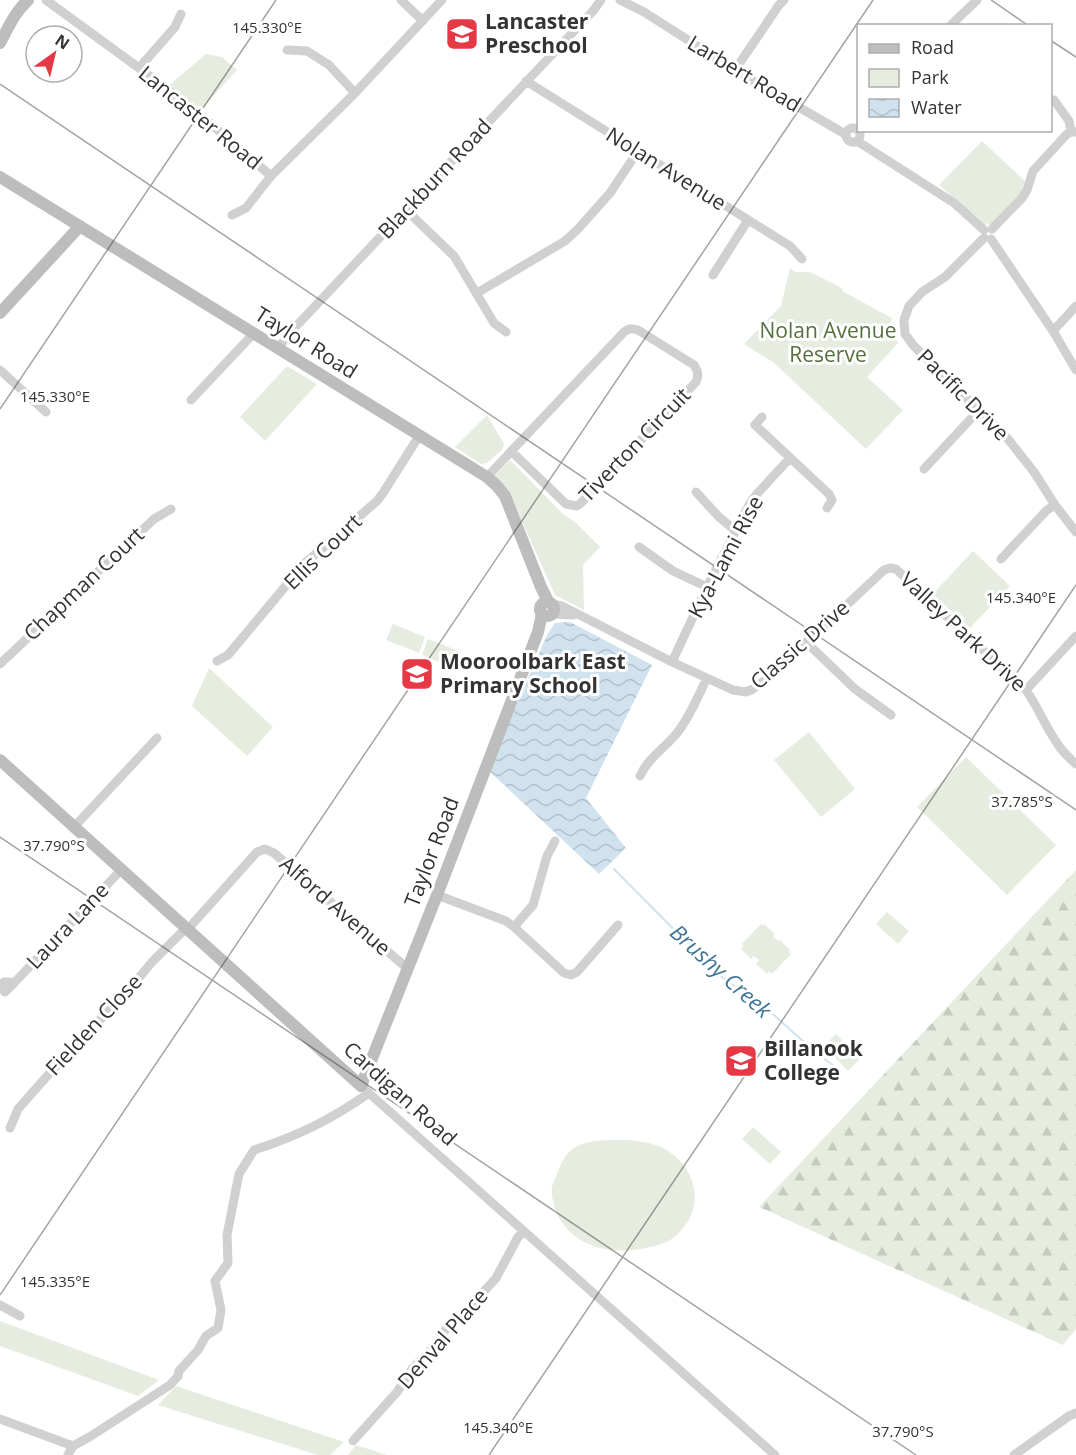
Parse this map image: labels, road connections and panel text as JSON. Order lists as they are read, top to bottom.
{
  "streets": {
    "street": [
      "Larbert Road",
      "Lancaster Road",
      "Nolan Avenue",
      "Blackburn Road",
      "Taylor Road",
      "Pacific Drive",
      "Tiverton Circuit",
      "Ellis Court",
      "Kya-Lami Rise",
      "Chapman Court",
      "Valley Park Drive",
      "Classic Drive",
      "Alford Avenue",
      "Laura Lane",
      "Fielden Close",
      "Cardigan Road",
      "Denval Place"
    ]
  },
  "crossings": [
    ["Nolan Avenue", "Blackburn Road"],
    ["Blackburn Road", "Taylor Road"],
    ["Taylor Road", "Tiverton Circuit"],
    ["Taylor Road", "Ellis Court"],
    ["Taylor Road", "Alford Avenue"],
    ["Taylor Road", "Cardigan Road"],
    ["Valley Park Drive", "Classic Drive"],
    ["Alford Avenue", "Fielden Close"],
    ["Alford Avenue", "Cardigan Road"],
    ["Laura Lane", "Cardigan Road"],
    ["Fielden Close", "Cardigan Road"],
    ["Cardigan Road", "Denval Place"]
  ],
  "water": ["Brushy Creek"],
  "parks": ["Nolan Avenue Reserve"],
  "places": {
    "school or university": ["Lancaster Preschool", "Mooroolbark East Primary School", "Billanook College"]
  },
  "legend": ["Road", "Park", "Water"],
  "north": "top right",
  "coordinates": [
    "145.330°E",
    "145.340°E",
    "37.785°S",
    "37.790°S",
    "145.335°E"
  ]
}
